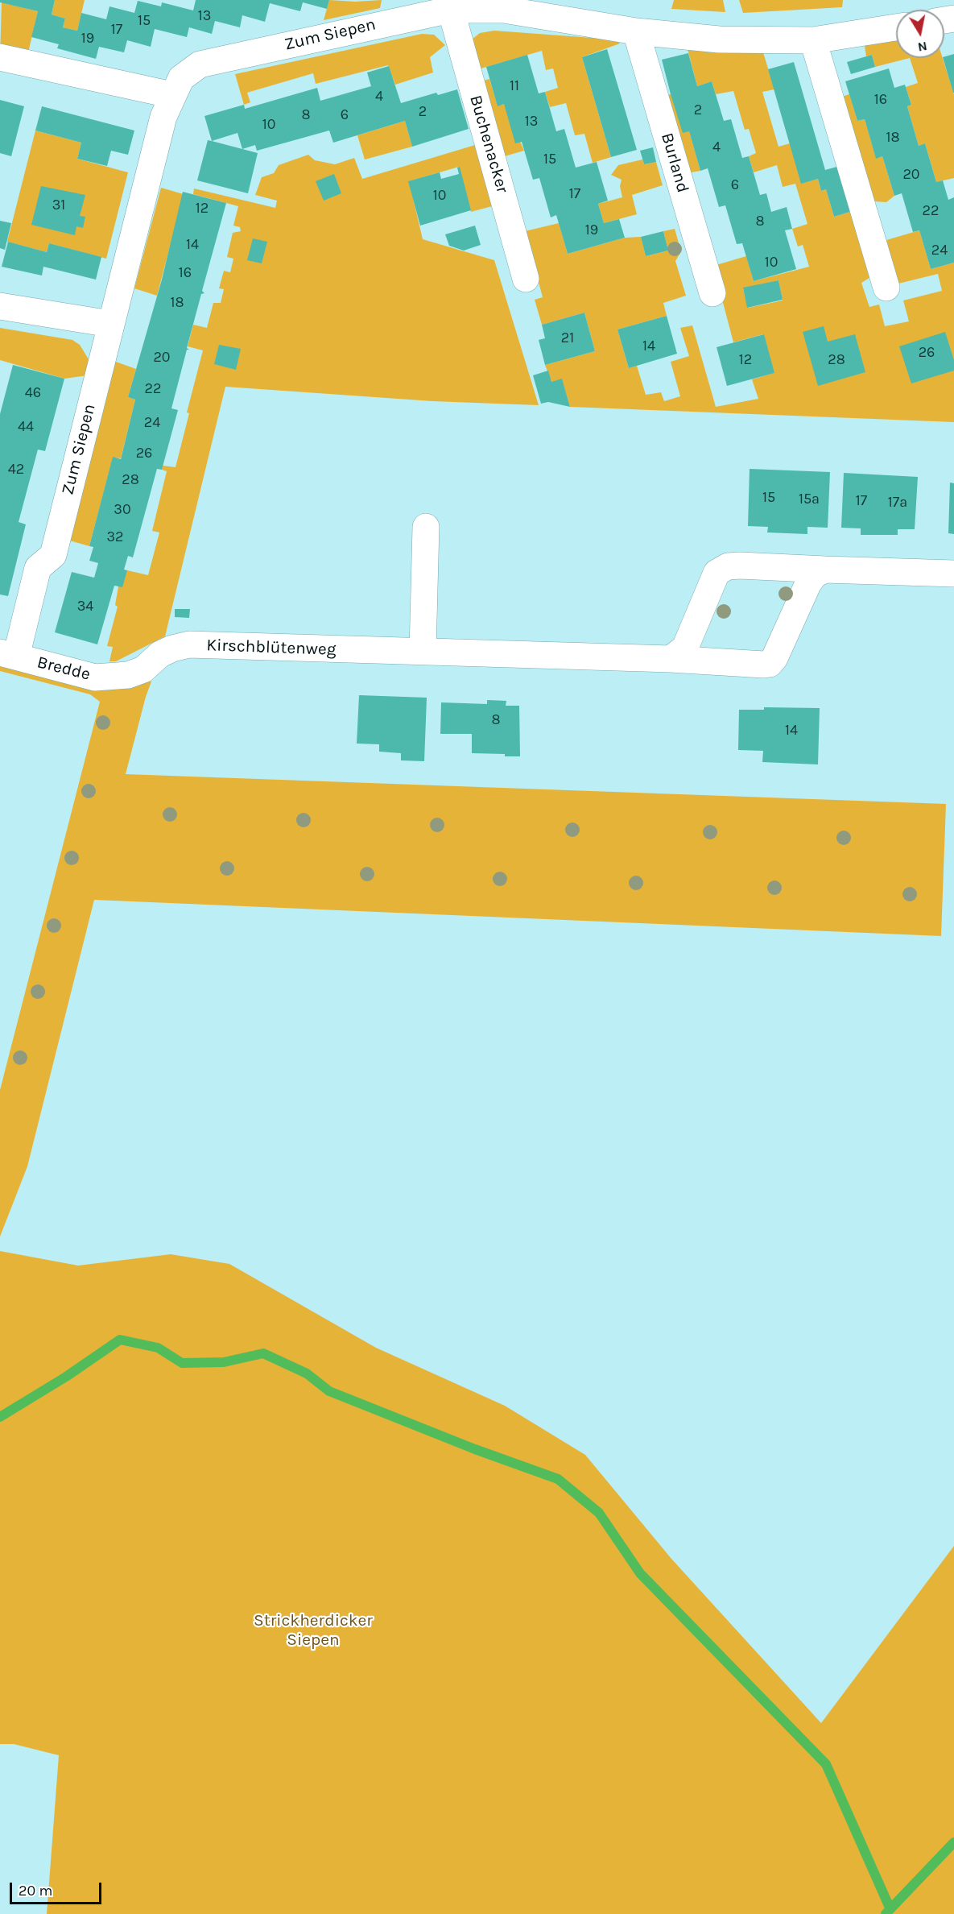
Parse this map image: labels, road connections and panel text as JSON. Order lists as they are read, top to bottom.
{
  "streets": {
    "street": [
      "Zum Siepen",
      "Buchenacker",
      "Burland",
      "Kirschblütenweg",
      "Bredde"
    ]
  },
  "crossings": [
    ["Zum Siepen", "Buchenacker"],
    ["Zum Siepen", "Bredde"],
    ["Kirschblütenweg", "Bredde"]
  ],
  "parks": ["Strickherdicker Siepen"],
  "house_numbers": [
    "13",
    "15",
    "17",
    "19",
    "11",
    "4",
    "16",
    "2",
    "2",
    "8",
    "6",
    "13",
    "10",
    "18",
    "4",
    "15",
    "20",
    "6",
    "17",
    "10",
    "31",
    "12",
    "22",
    "8",
    "19",
    "14",
    "24",
    "10",
    "16",
    "18",
    "21",
    "14",
    "26",
    "20",
    "12",
    "28",
    "22",
    "46",
    "24",
    "44",
    "26",
    "42",
    "28",
    "15",
    "15a",
    "17",
    "17a",
    "30",
    "32",
    "34",
    "8",
    "14"
  ],
  "scale_bar": "20 m",
  "north": "bottom"
}
